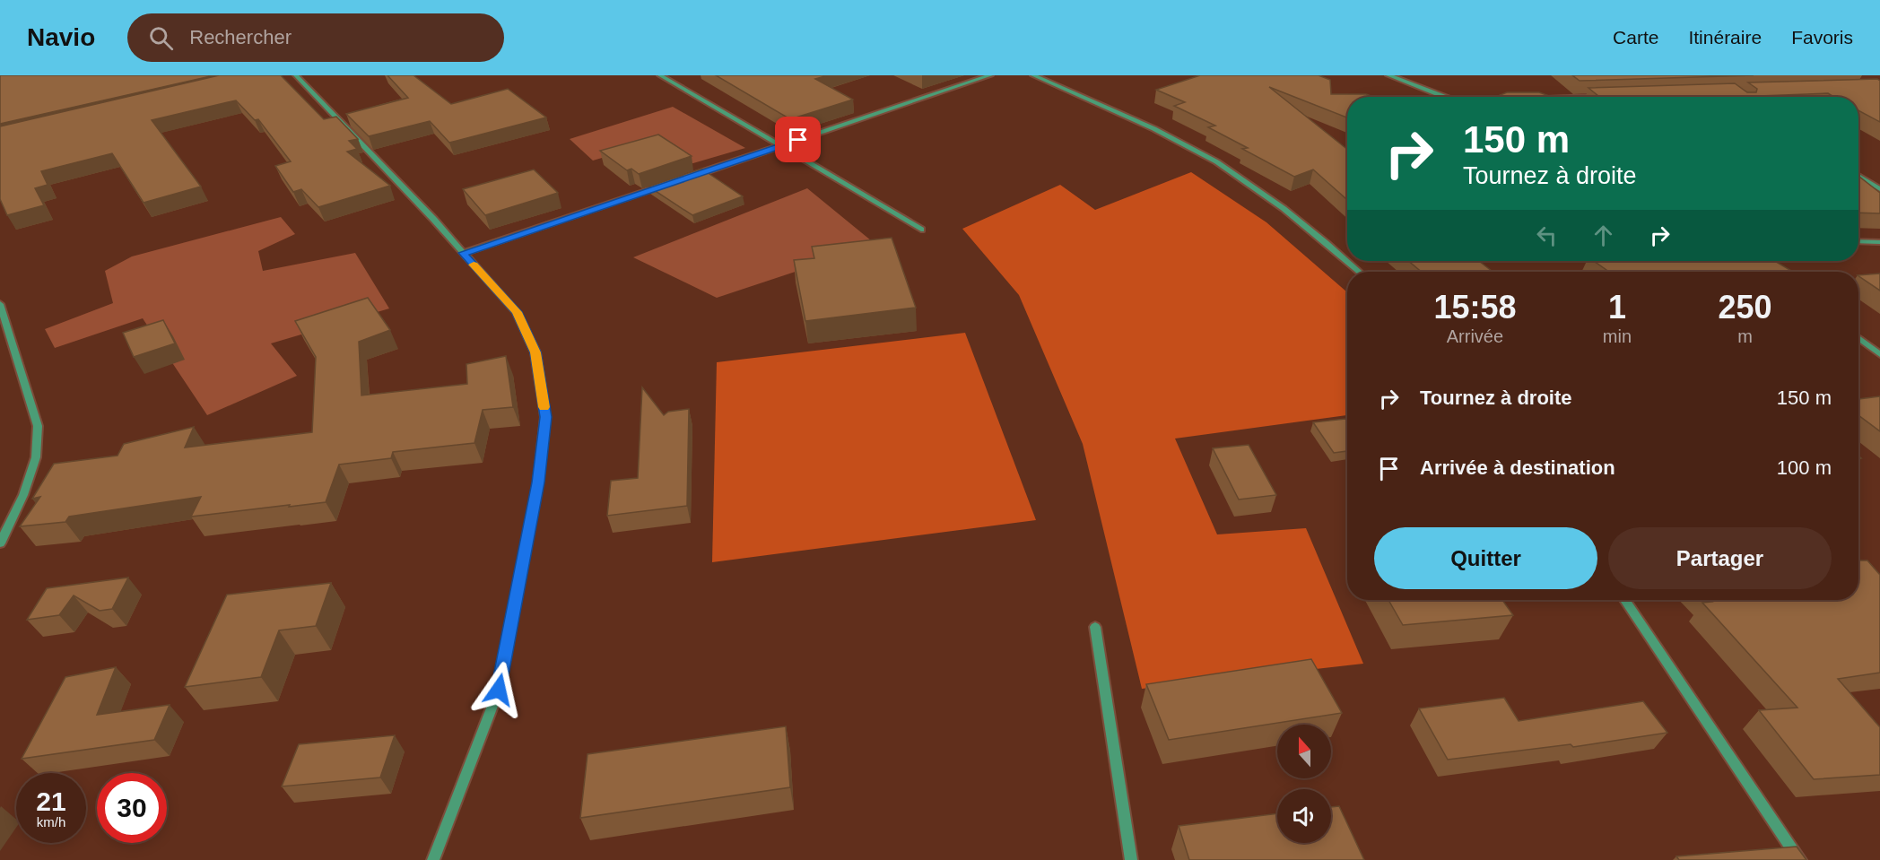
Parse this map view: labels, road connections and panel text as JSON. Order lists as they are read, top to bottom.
{
  "north": "top",
  "page": {
    "header": "Navio",
    "search": "Rechercher",
    "nav": ["Carte", "Itinéraire", "Favoris"],
    "turn": ["150 m", "Tournez à droite"],
    "eta": [
      "15:58",
      "Arrivée",
      "1",
      "min",
      "250",
      "m"
    ],
    "list": [
      {
        "name": "Tournez à droite",
        "value": "150 m"
      },
      {
        "name": "Arrivée à destination",
        "value": "100 m"
      }
    ],
    "buttons": ["Quitter", "Partager"],
    "speed": "21 km/h",
    "limit": "30"
  }
}
